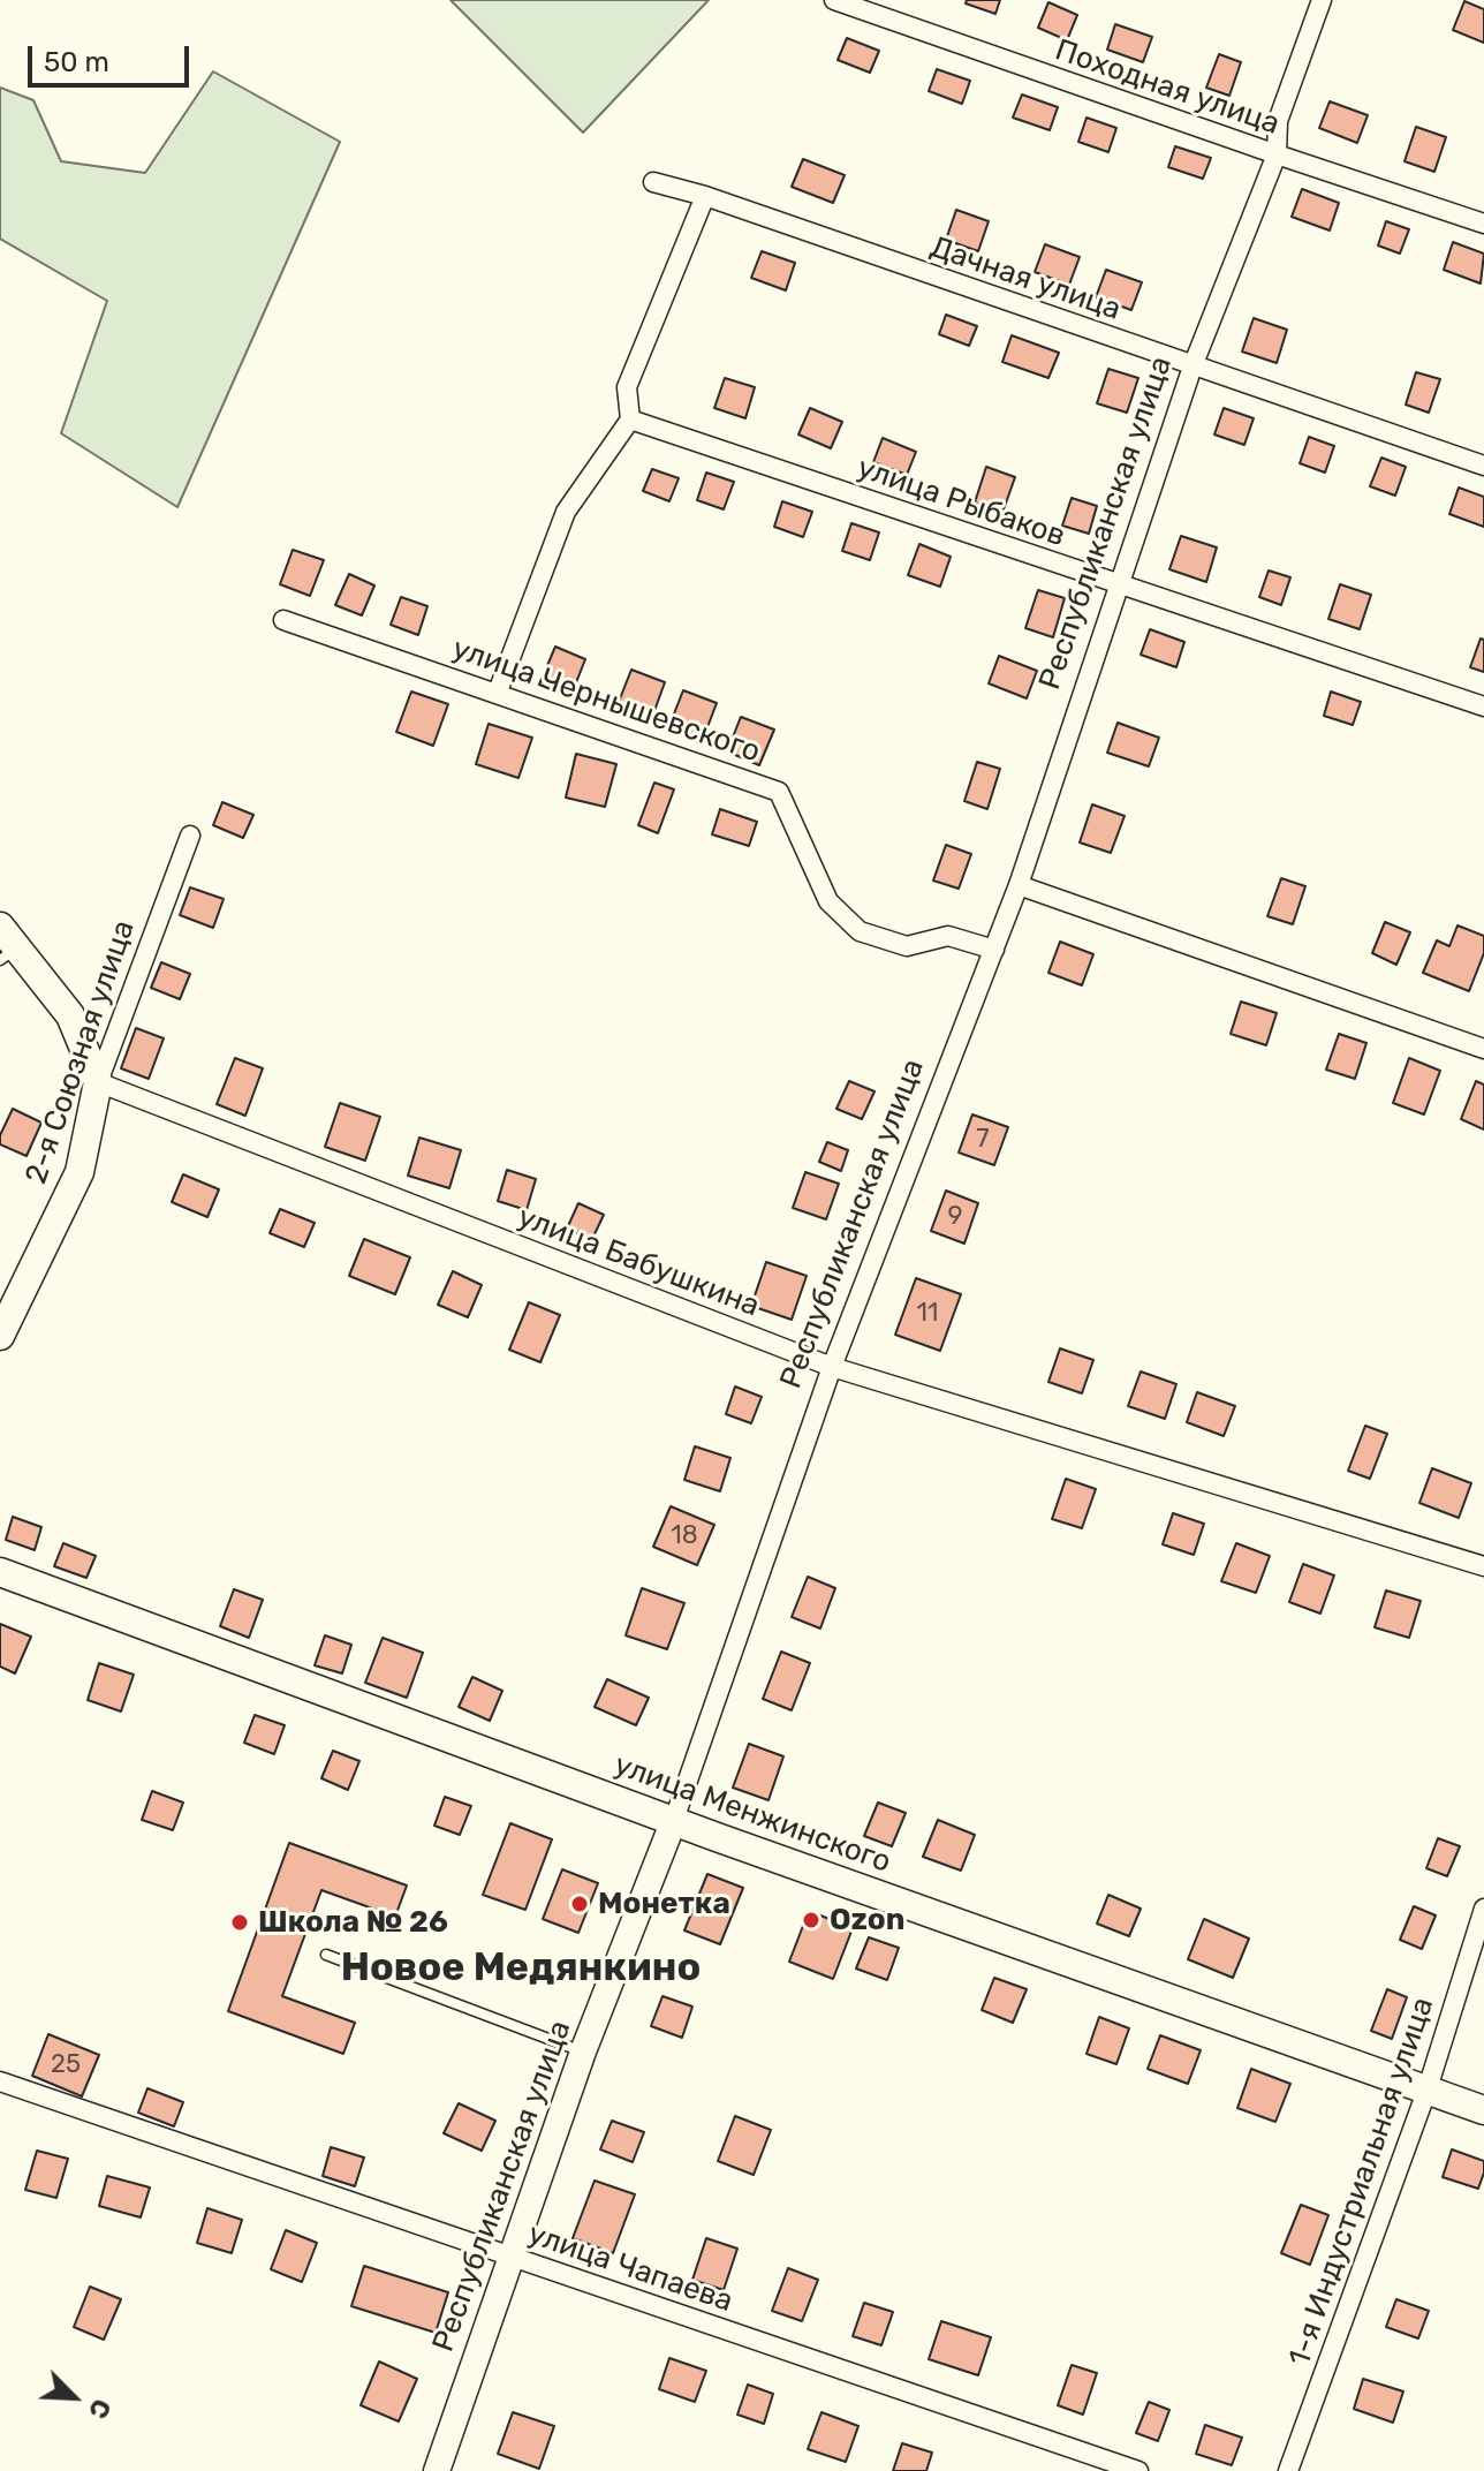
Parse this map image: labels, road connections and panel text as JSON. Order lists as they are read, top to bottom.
{
  "streets": {
    "main road": ["2-я Союзная улица", "улица Менжинского"],
    "street": [
      "Походная улица",
      "Дачная улица",
      "улица Рыбаков",
      "Республиканская улица",
      "улица Чернышевского",
      "улица Бабушкина",
      "1-я Индустриальная улица",
      "улица Чапаева"
    ]
  },
  "crossings": [
    ["Походная улица", "Республиканская улица"],
    ["Дачная улица", "Республиканская улица"],
    ["улица Рыбаков", "Республиканская улица"],
    ["Республиканская улица", "улица Чернышевского"],
    ["Республиканская улица", "улица Бабушкина"],
    ["Республиканская улица", "улица Менжинского"],
    ["Республиканская улица", "улица Чапаева"],
    ["2-я Союзная улица", "улица Бабушкина"],
    ["улица Менжинского", "1-я Индустриальная улица"]
  ],
  "districts": ["Новое Медянкино"],
  "places": ["Монетка", "Ozon", "Школа № 26"],
  "house_numbers": [
    "7",
    "9",
    "11",
    "18",
    "25"
  ],
  "scale_bar": "50 m",
  "north": "bottom right"
}
